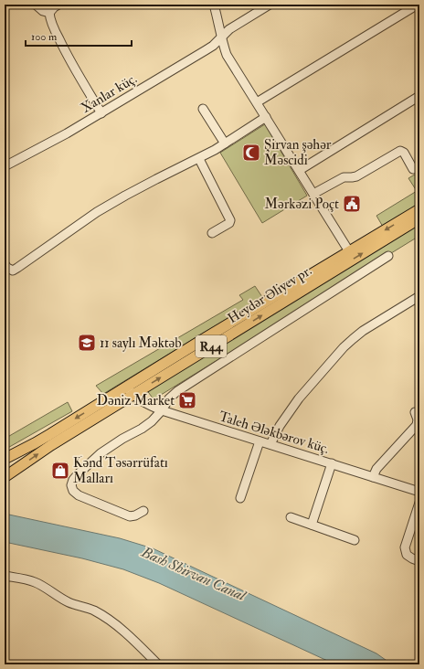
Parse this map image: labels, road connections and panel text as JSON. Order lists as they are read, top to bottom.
{
  "streets": {
    "main road": ["Heydər Əliyev pr.", "R44"],
    "street": ["Xanlar küç.", "Taleh Ələkbərov küç."]
  },
  "crossings": [
    ["Heydər Əliyev pr.", "Taleh Ələkbərov küç."]
  ],
  "water": ["Bash Shirvan Canal"],
  "places": {
    "mosque": ["Şirvan şəhər Məscidi"],
    "public building": ["Mərkəzi Poçt"],
    "school or university": ["11 saylı Məktəb"],
    "supermarket": ["Dəniz Market"],
    "shop": ["Kənd Təsərrüfatı Malları"]
  },
  "scale_bar": "100 m"
}
